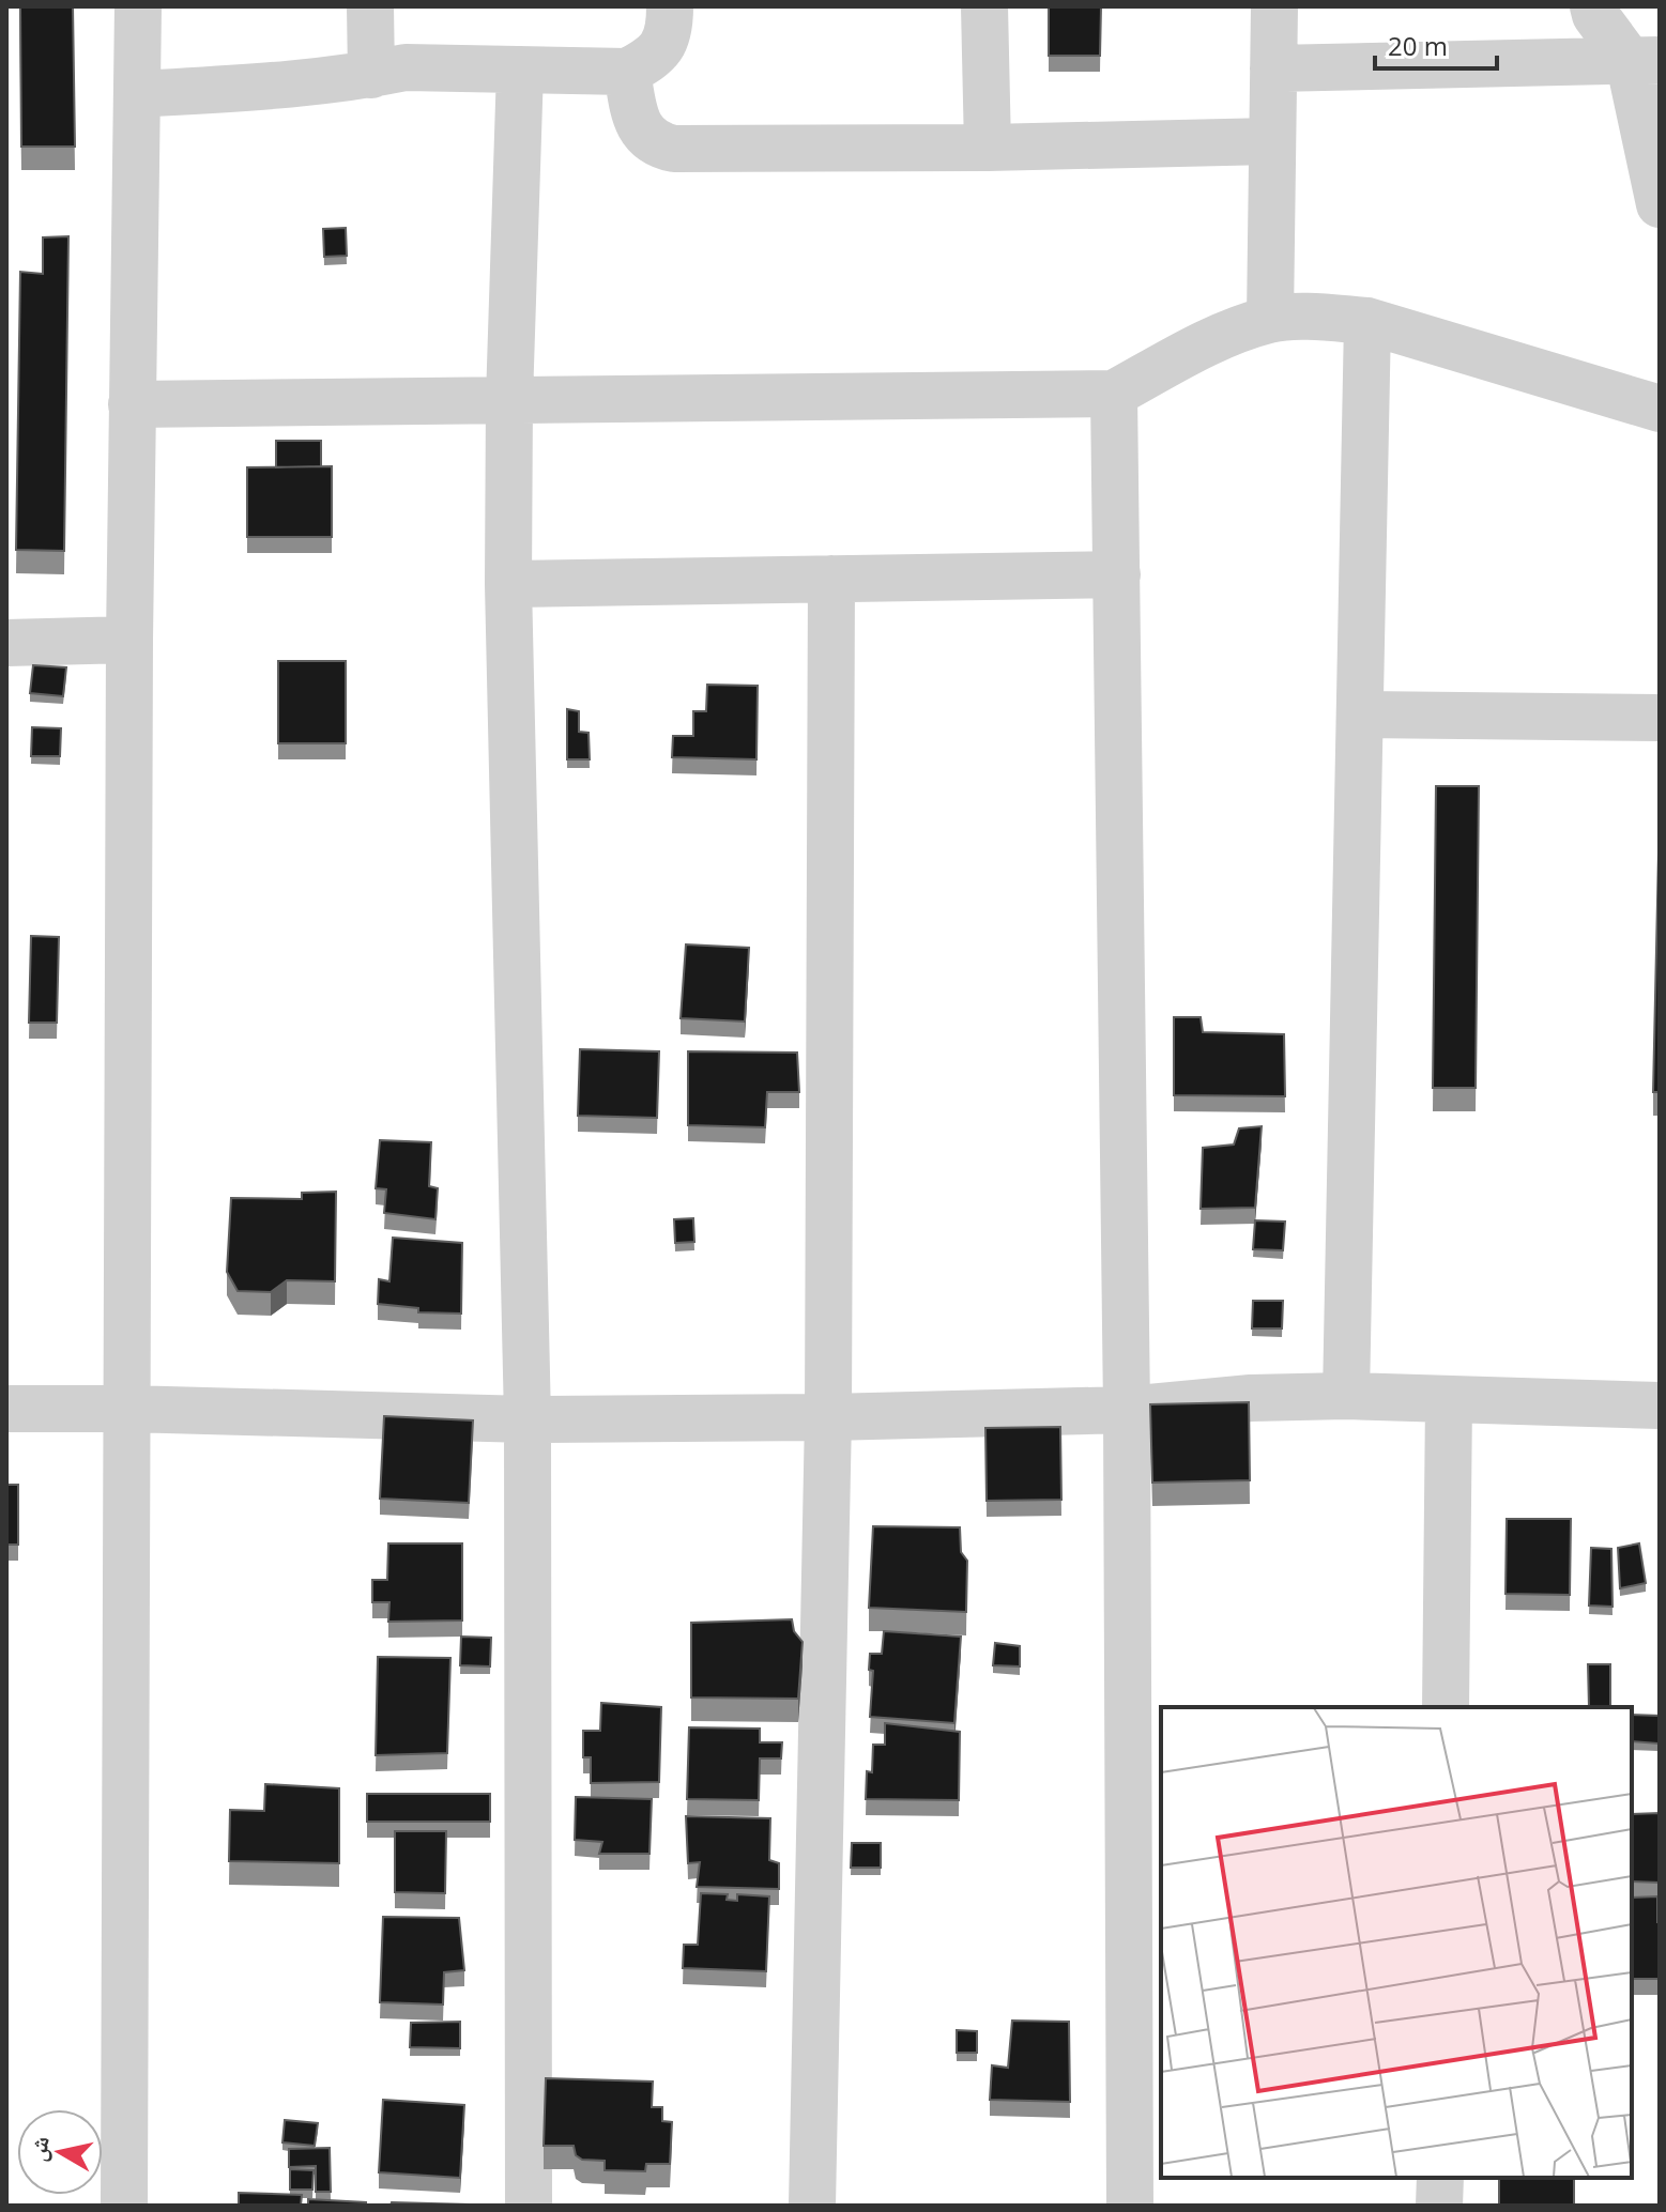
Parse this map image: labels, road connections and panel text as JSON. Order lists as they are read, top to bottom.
{
  "scale_bar": "20 m",
  "north": "left"
}
